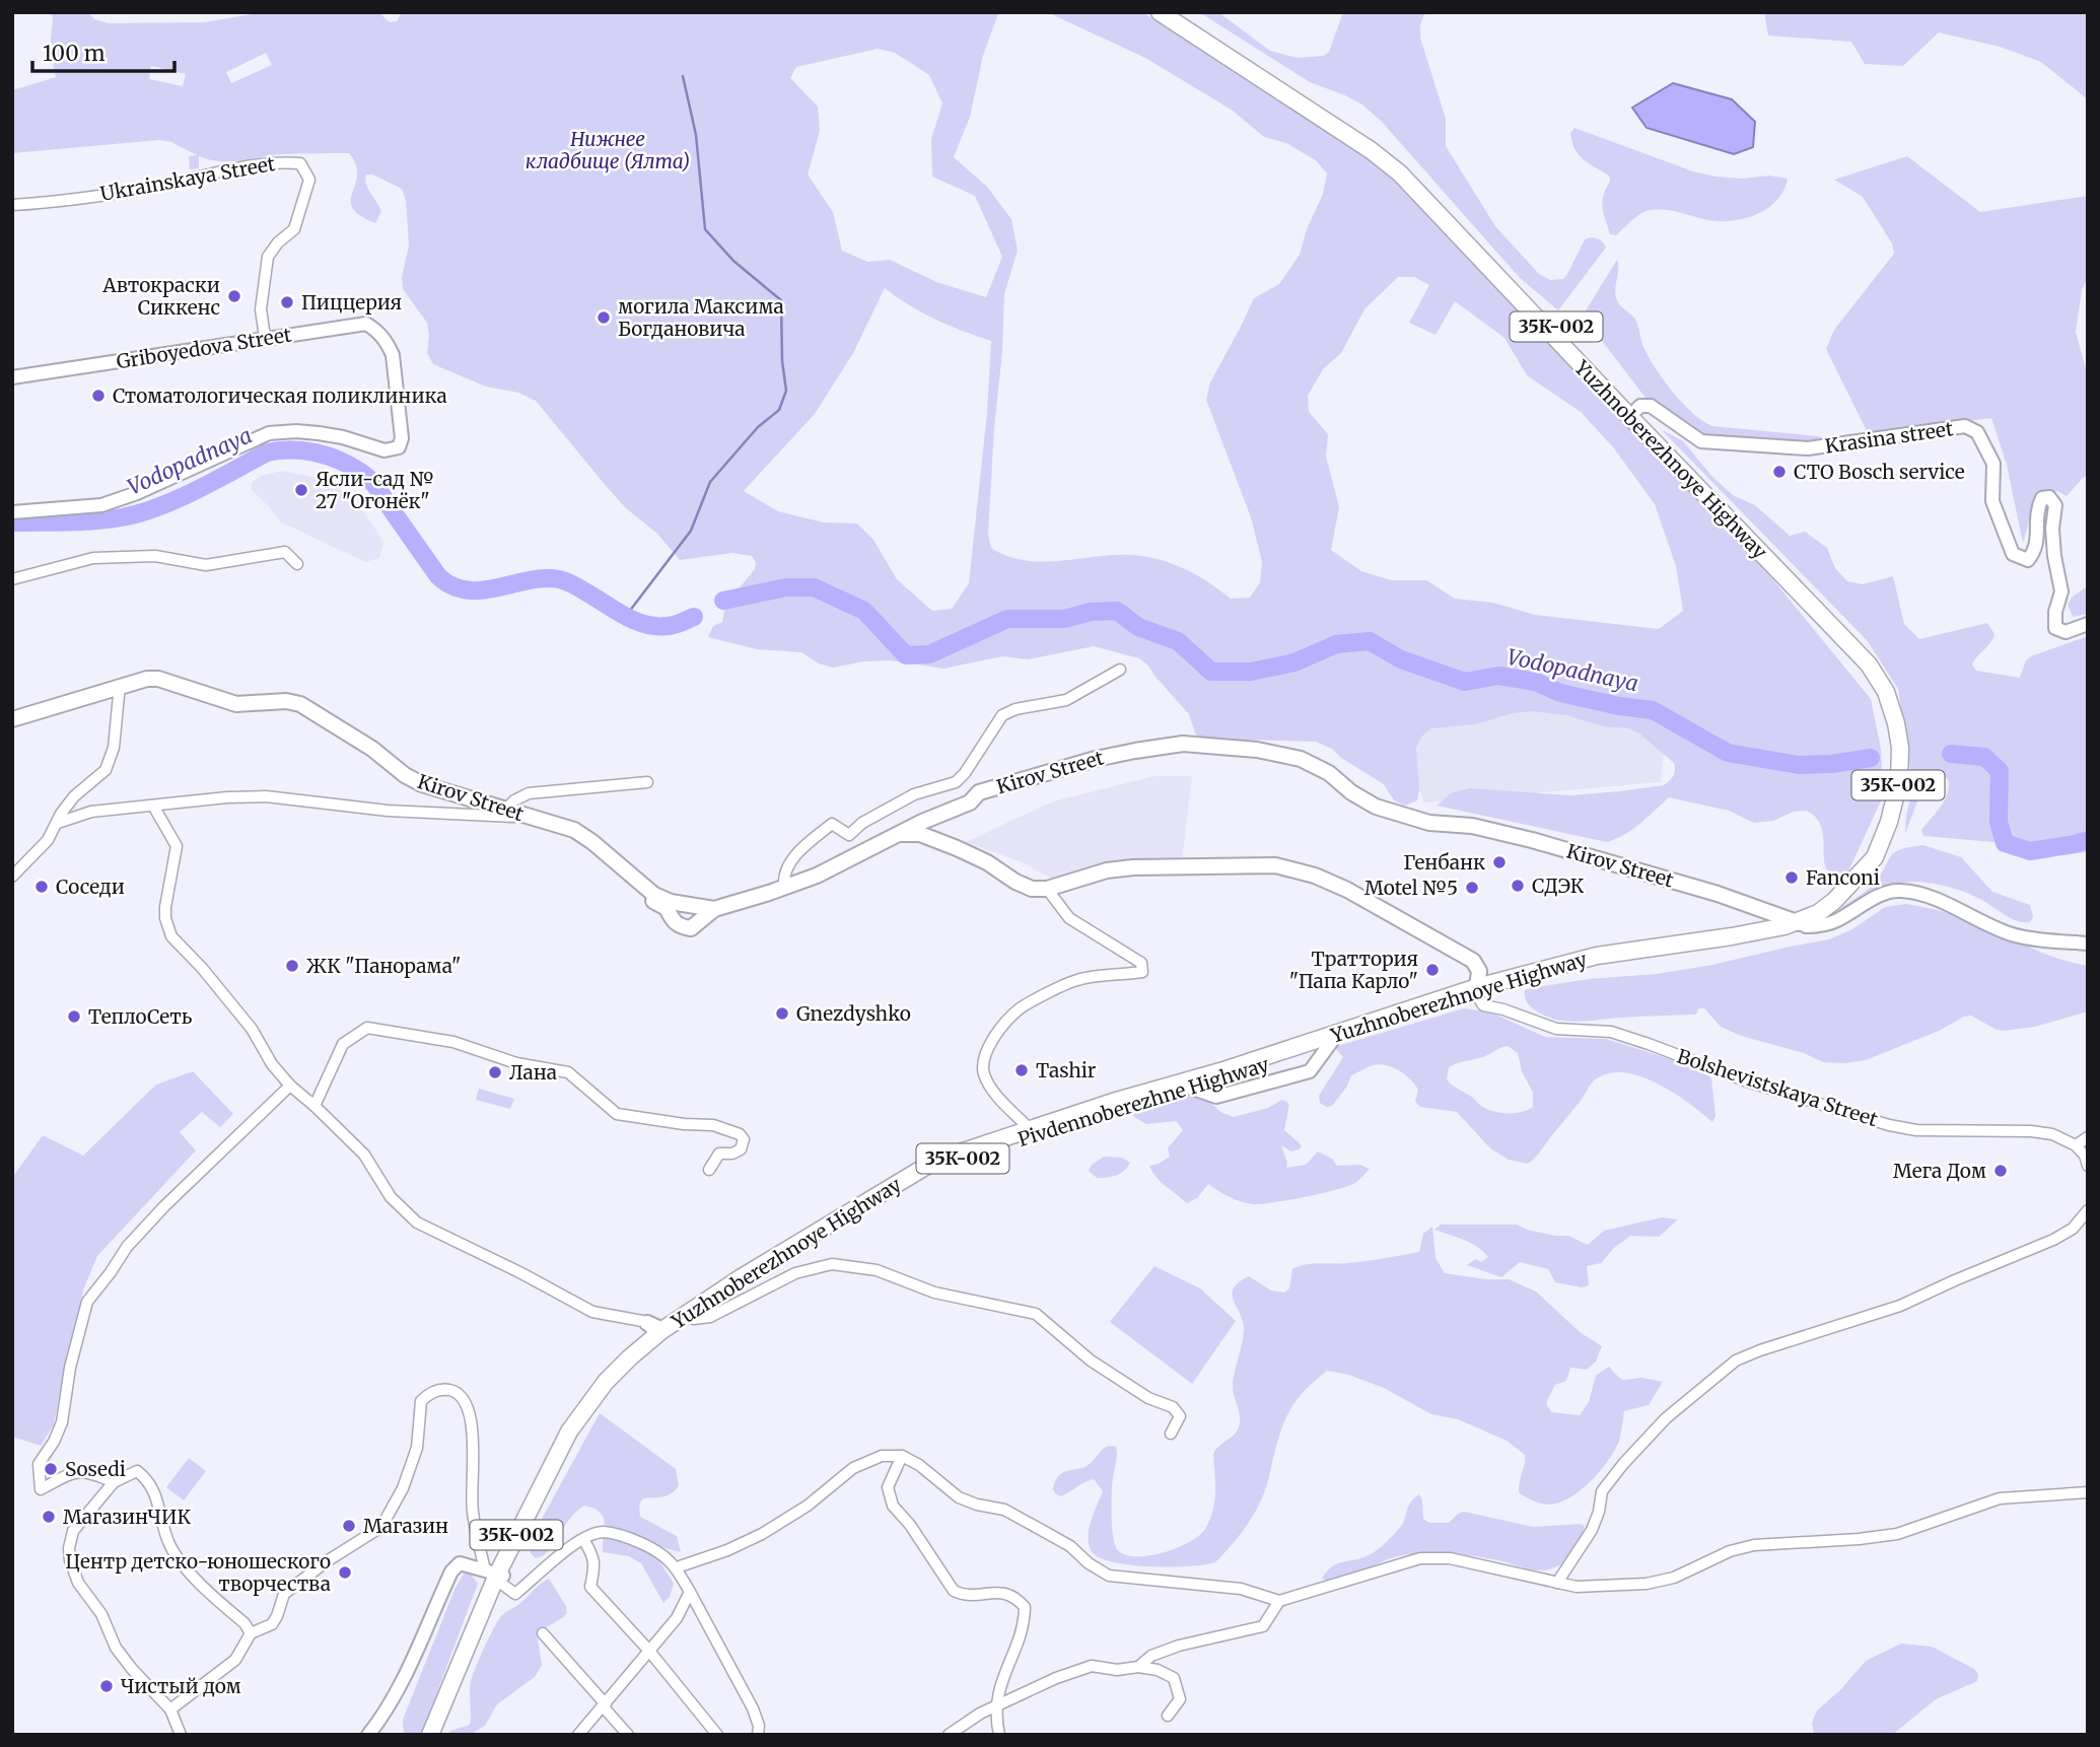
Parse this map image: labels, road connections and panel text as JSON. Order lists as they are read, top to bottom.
{
  "streets": {
    "highway": ["35К-002", "Yuzhnoberezhnoye Highway", "Pivdennoberezhne Highway"],
    "main road": ["Kirov Street"],
    "street": [
      "Ukrainskaya Street",
      "Griboyedova Street",
      "Krasina street",
      "Bolshevistskaya Street"
    ]
  },
  "crossings": [
    ["Ukrainskaya Street", "Griboyedova Street"],
    ["Krasina street", "Yuzhnoberezhnoye Highway"],
    ["Yuzhnoberezhnoye Highway", "Kirov Street"],
    ["Yuzhnoberezhnoye Highway", "Bolshevistskaya Street"],
    ["Yuzhnoberezhnoye Highway", "Pivdennoberezhne Highway"]
  ],
  "water": ["Vodopadnaya"],
  "parks": ["Нижнее кладбище (Ялта)"],
  "places": [
    "Автокраски Сиккенс",
    "Пиццерия",
    "могила Максима Богдановича",
    "Стоматологическая поликлиника",
    "СТО Bosch service",
    "Ясли-сад № 27 \"Огонёк\"",
    "Генбанк",
    "Fanconi",
    "СДЭК",
    "Соседи",
    "Motel №5",
    "ЖК \"Панорама\"",
    "Траттория \"Папа Карло\"",
    "Gnezdyshko",
    "ТеплоСеть",
    "Tashir",
    "Лана",
    "Мега Дом",
    "Sosedi",
    "МагазинЧИК",
    "Магазин",
    "Центр детско-юношеского творчества",
    "Чистый дом"
  ],
  "scale_bar": "100 m"
}
